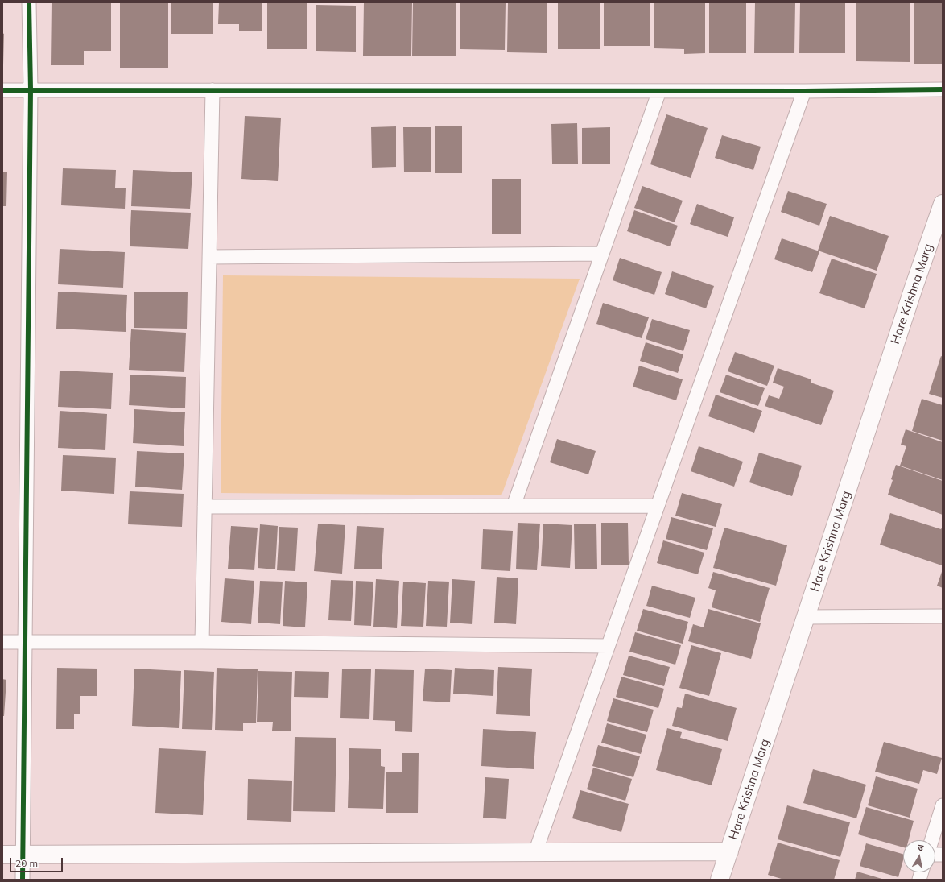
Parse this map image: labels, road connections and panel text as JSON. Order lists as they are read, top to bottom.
{
  "streets": {
    "street": ["Hare Krishna Marg"]
  },
  "scale_bar": "20 m",
  "north": "top"
}
